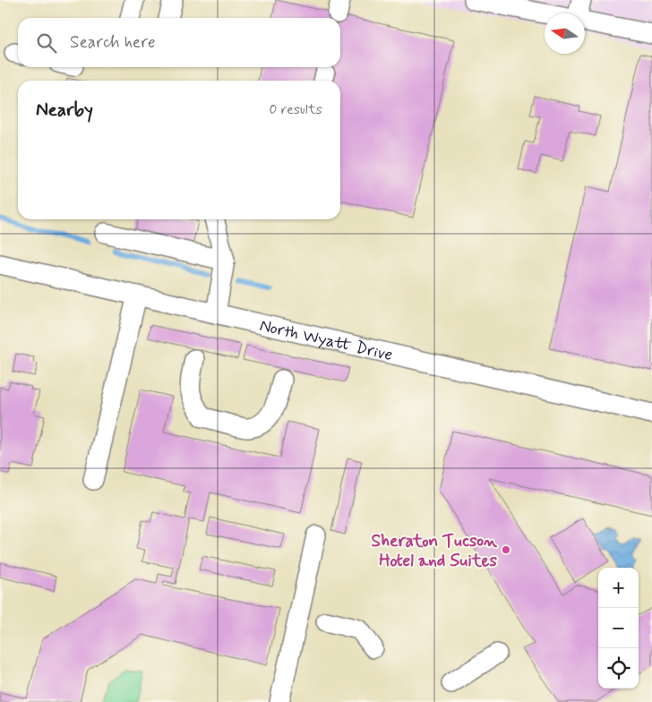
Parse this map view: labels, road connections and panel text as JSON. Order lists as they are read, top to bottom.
{
  "streets": {
    "street": ["North Wyatt Drive"]
  },
  "places": ["Sheraton Tucson Hotel and Suites"],
  "north": "left",
  "page": {
    "search": "Search here",
    "heading": ["Nearby", "0 results"],
    "map_buttons": ["+", "−"]
  }
}
